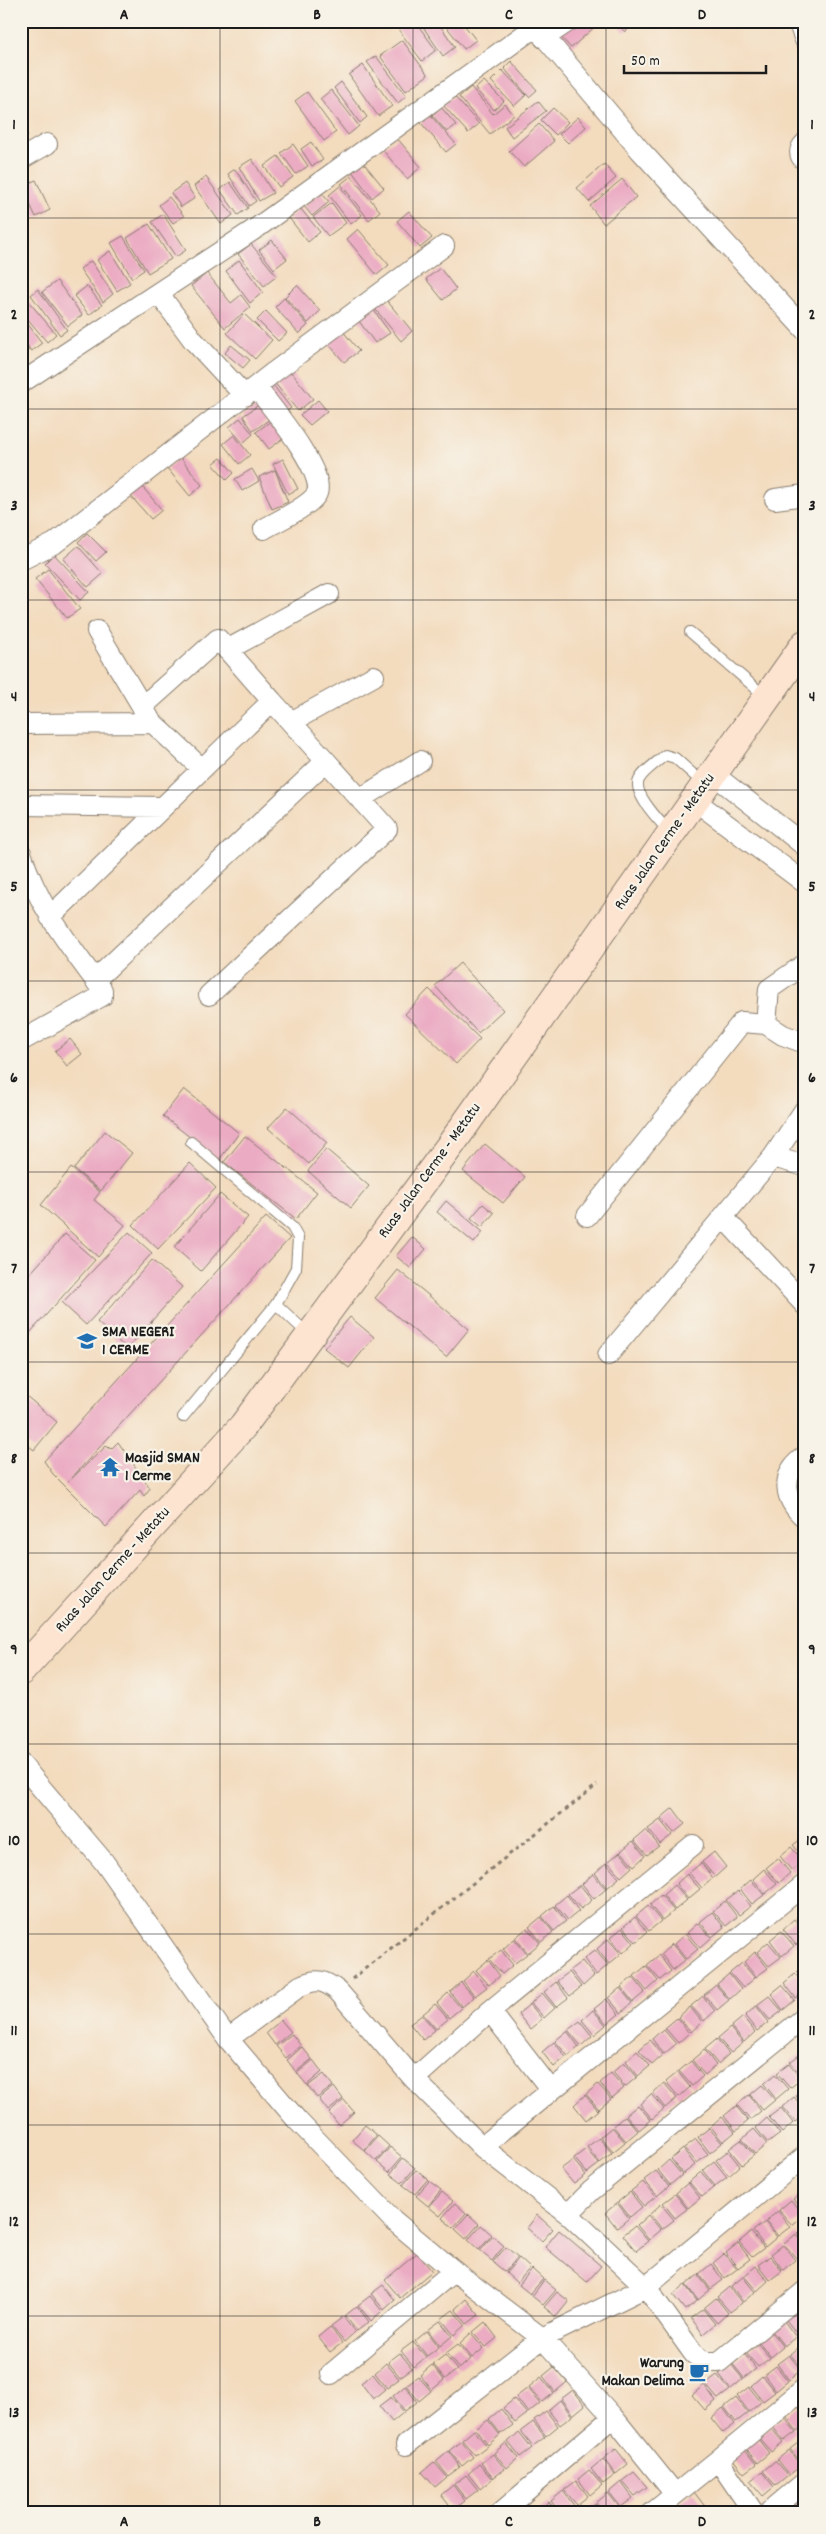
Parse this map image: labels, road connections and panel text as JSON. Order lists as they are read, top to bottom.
{
  "streets": {
    "main road": ["Ruas Jalan Cerme - Metatu"]
  },
  "places": {
    "school or university": ["SMA NEGERI 1 CERME"],
    "temple": ["Masjid SMAN 1 Cerme"],
    "cafe": ["Warung Makan Delima"]
  },
  "scale_bar": "50 m",
  "grid": {
    "columns": [
      "A",
      "B",
      "C",
      "D"
    ],
    "rows": [
      "1",
      "2",
      "3",
      "4",
      "5",
      "6",
      "7",
      "8",
      "9",
      "10",
      "11",
      "12",
      "13"
    ]
  }
}
